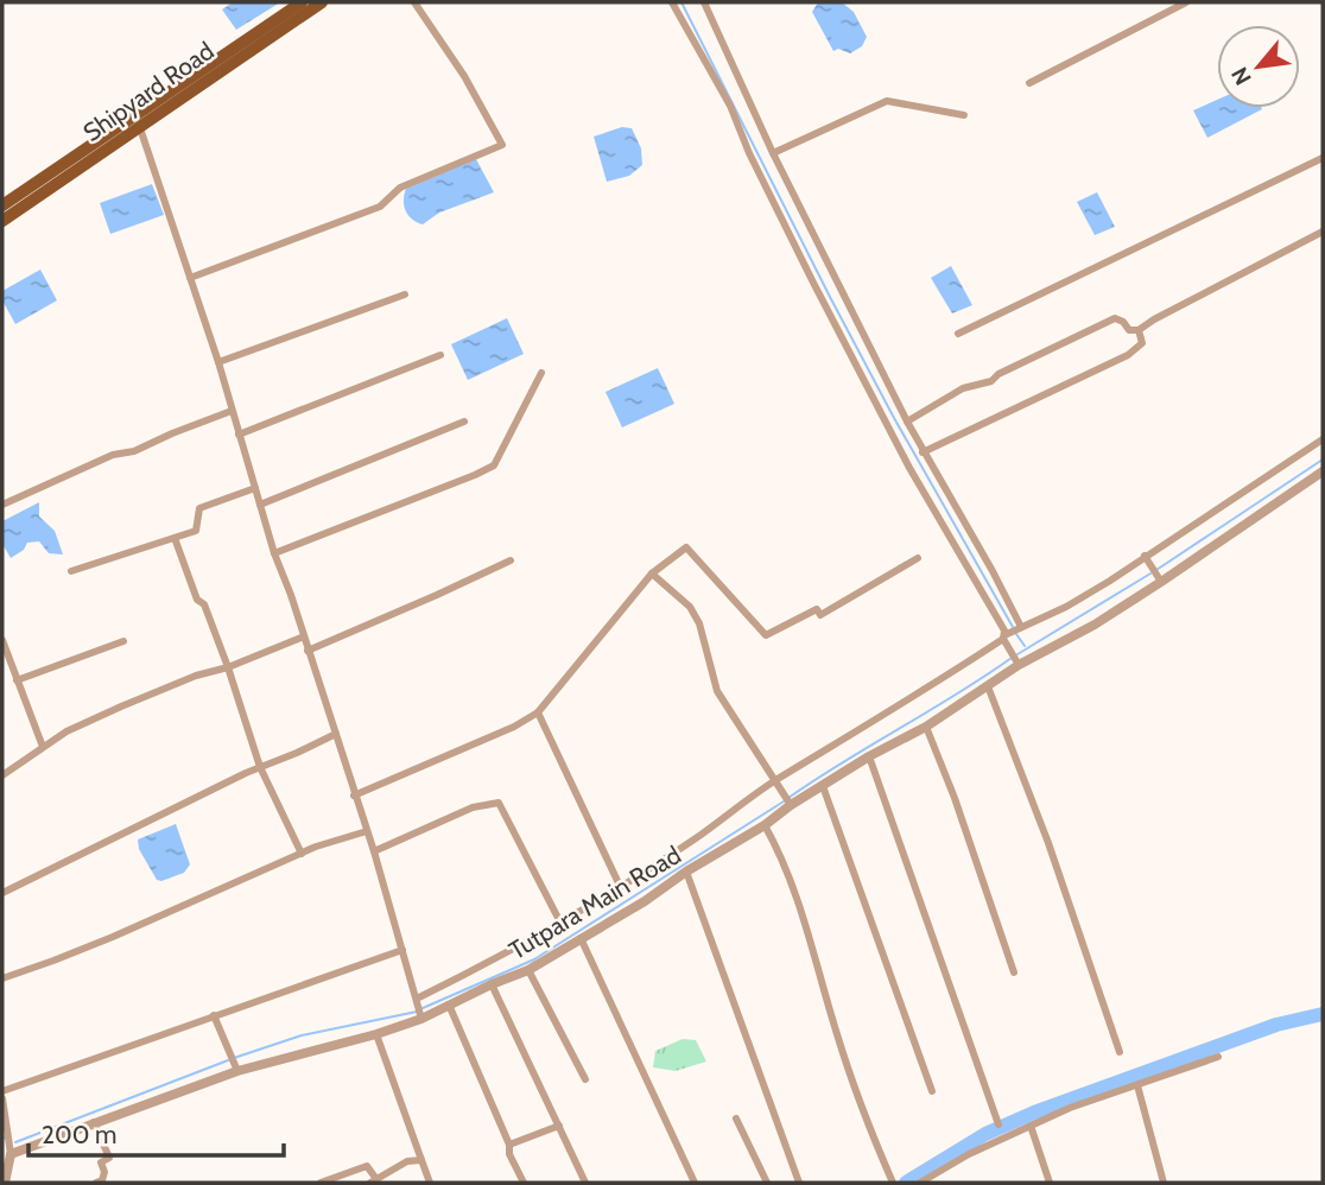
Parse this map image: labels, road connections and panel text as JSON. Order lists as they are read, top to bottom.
{
  "streets": {
    "main road": ["Shipyard Road"],
    "street": ["Tutpara Main Road"]
  },
  "scale_bar": "200 m",
  "north": "bottom left"
}
